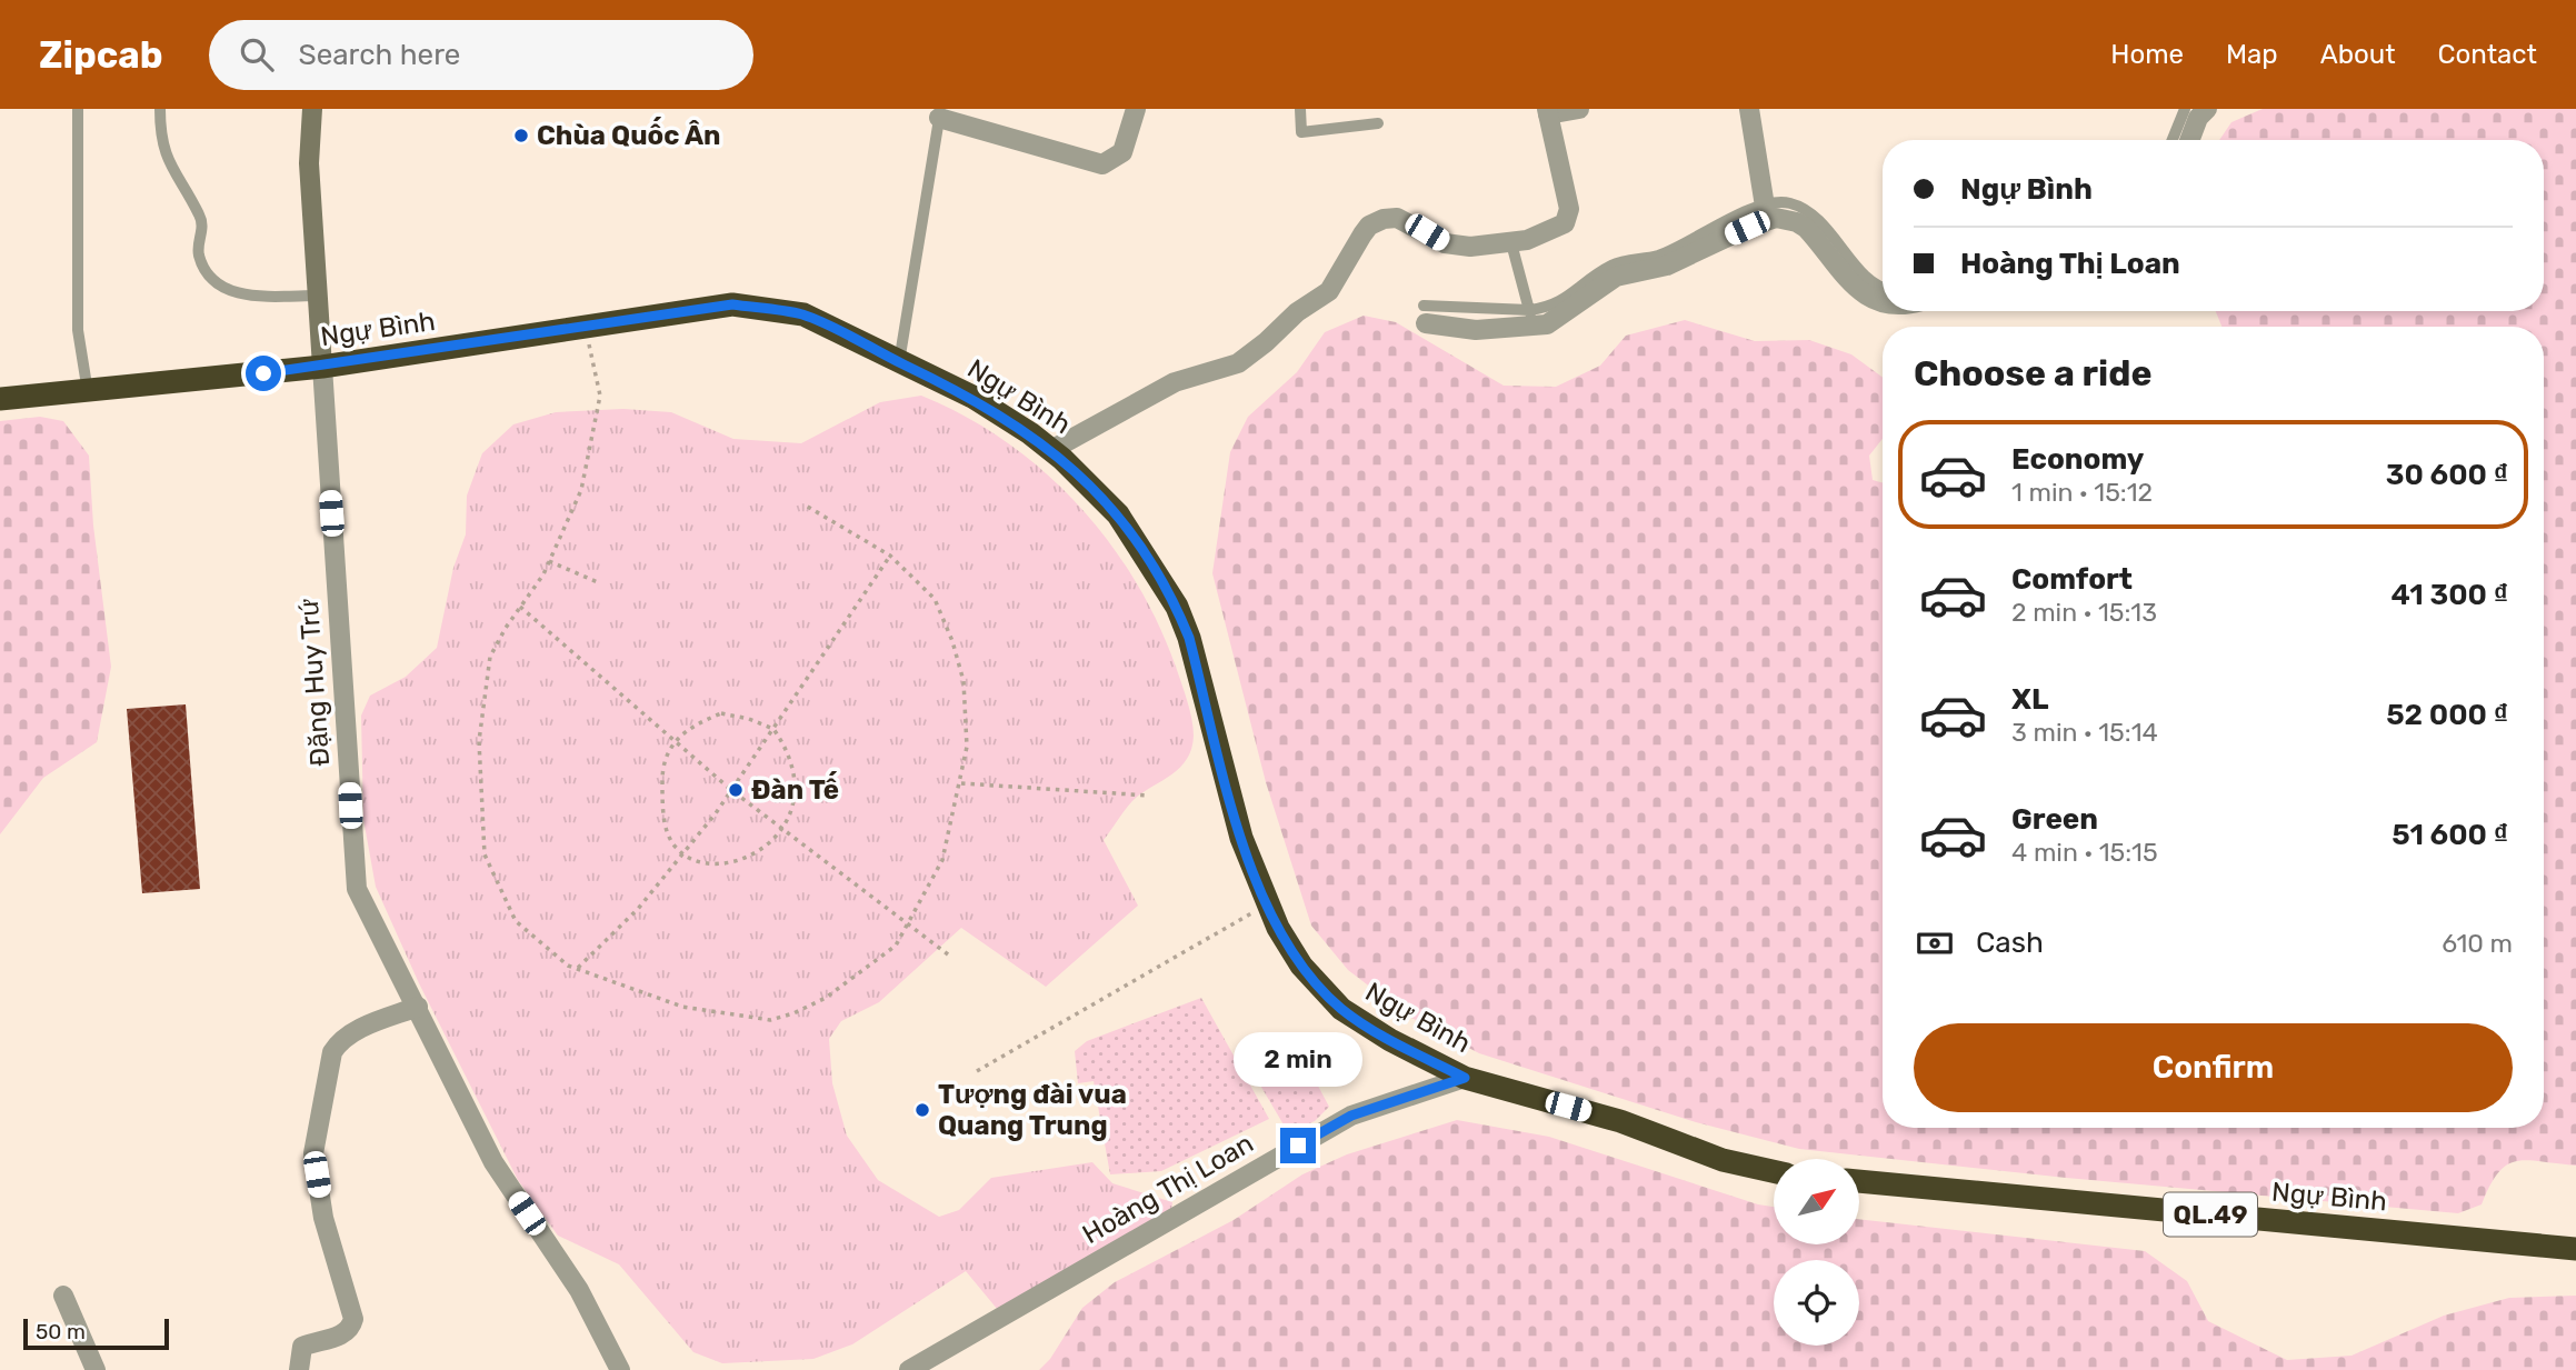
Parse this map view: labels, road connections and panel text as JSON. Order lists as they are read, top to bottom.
{
  "streets": {
    "highway": ["Ngự Bình", "QL.49"],
    "street": ["Đặng Huy Trứ", "Hoàng Thị Loan"]
  },
  "crossings": [
    ["Ngự Bình", "Đặng Huy Trứ"],
    ["Ngự Bình", "Hoàng Thị Loan"]
  ],
  "places": ["Chùa Quốc Ân", "Đàn Tế", "Tượng đài vua Quang Trung"],
  "scale_bar": "50 m",
  "north": "top right",
  "page": {
    "header": "Zipcab",
    "search": "Search here",
    "nav": [
      "Home",
      "Map",
      "About",
      "Contact"
    ],
    "banner": ["Ngự Bình", "Hoàng Thị Loan"],
    "heading": "Choose a ride",
    "list": [
      {
        "name": "Economy",
        "note": "1 min · 15:12",
        "value": "30 600 ₫"
      },
      {
        "name": "Comfort",
        "note": "2 min · 15:13",
        "value": "41 300 ₫"
      },
      {
        "name": "XL",
        "note": "3 min · 15:14",
        "value": "52 000 ₫"
      },
      {
        "name": "Green",
        "note": "4 min · 15:15",
        "value": "51 600 ₫"
      }
    ],
    "pay": ["Cash", "610 m"],
    "buttons": "Confirm",
    "bubble": "2 min",
    "scale": "50 m"
  }
}
